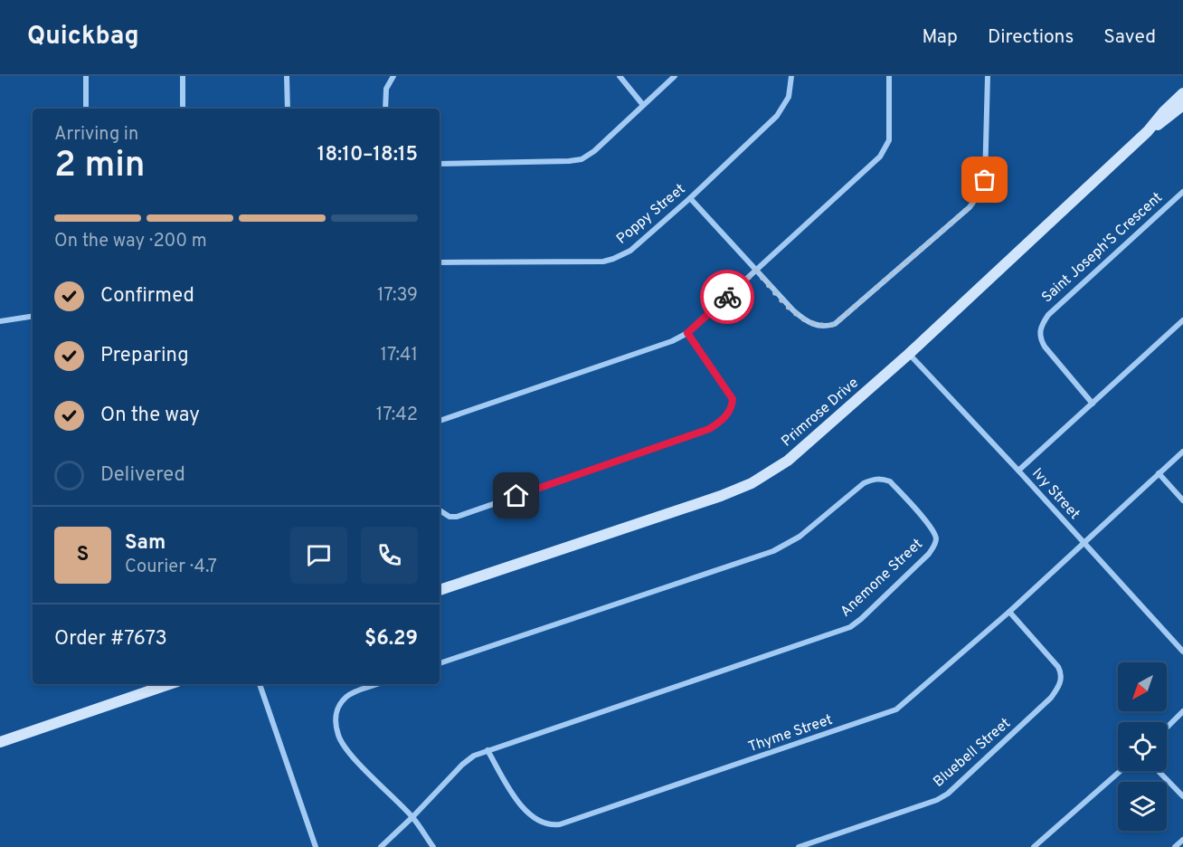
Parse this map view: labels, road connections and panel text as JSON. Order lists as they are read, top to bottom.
{
  "streets": {
    "street": [
      "Poppy Street",
      "Saint Joseph'S Crescent",
      "Primrose Drive",
      "Ivy Street",
      "Anemone Street",
      "Thyme Street",
      "Bluebell Street"
    ]
  },
  "crossings": [
    ["Primrose Drive", "Ivy Street"],
    ["Ivy Street", "Thyme Street"],
    ["Anemone Street", "Thyme Street"],
    ["Thyme Street", "Bluebell Street"]
  ],
  "north": "bottom left",
  "page": {
    "header": "Quickbag",
    "nav": ["Map", "Directions", "Saved"],
    "heading": ["2 min", "Arriving in", "18:10–18:15"],
    "panel": [
      "Sam",
      "Courier · 4.7",
      "Order #7673",
      "$6.29"
    ],
    "bar": "On the way · 200 m",
    "list": [
      ["Confirmed", "17:39"],
      ["Preparing", "17:41"],
      ["On the way", "17:42"],
      "Delivered"
    ],
    "round": "S"
  }
}
